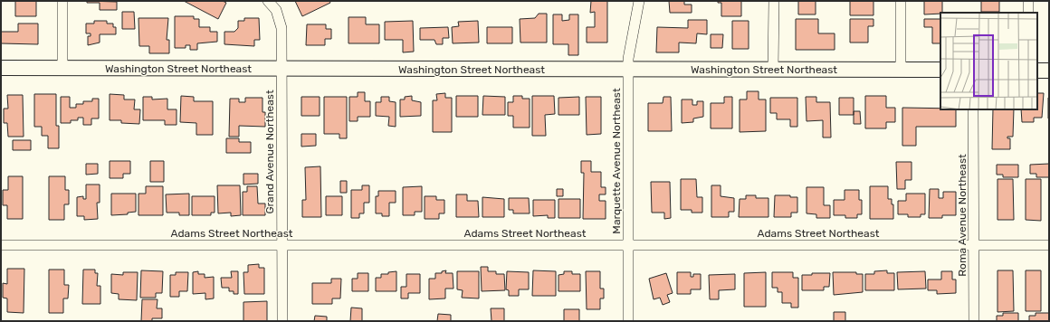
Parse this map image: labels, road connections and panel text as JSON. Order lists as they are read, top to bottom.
{
  "streets": {
    "street": [
      "Washington Street Northeast",
      "Grand Avenue Northeast",
      "Marquette Avenue Northeast",
      "Roma Avenue Northeast",
      "Adams Street Northeast"
    ]
  },
  "crossings": [
    ["Washington Street Northeast", "Grand Avenue Northeast"],
    ["Washington Street Northeast", "Marquette Avenue Northeast"],
    ["Grand Avenue Northeast", "Adams Street Northeast"],
    ["Marquette Avenue Northeast", "Adams Street Northeast"],
    ["Roma Avenue Northeast", "Adams Street Northeast"]
  ]
}
